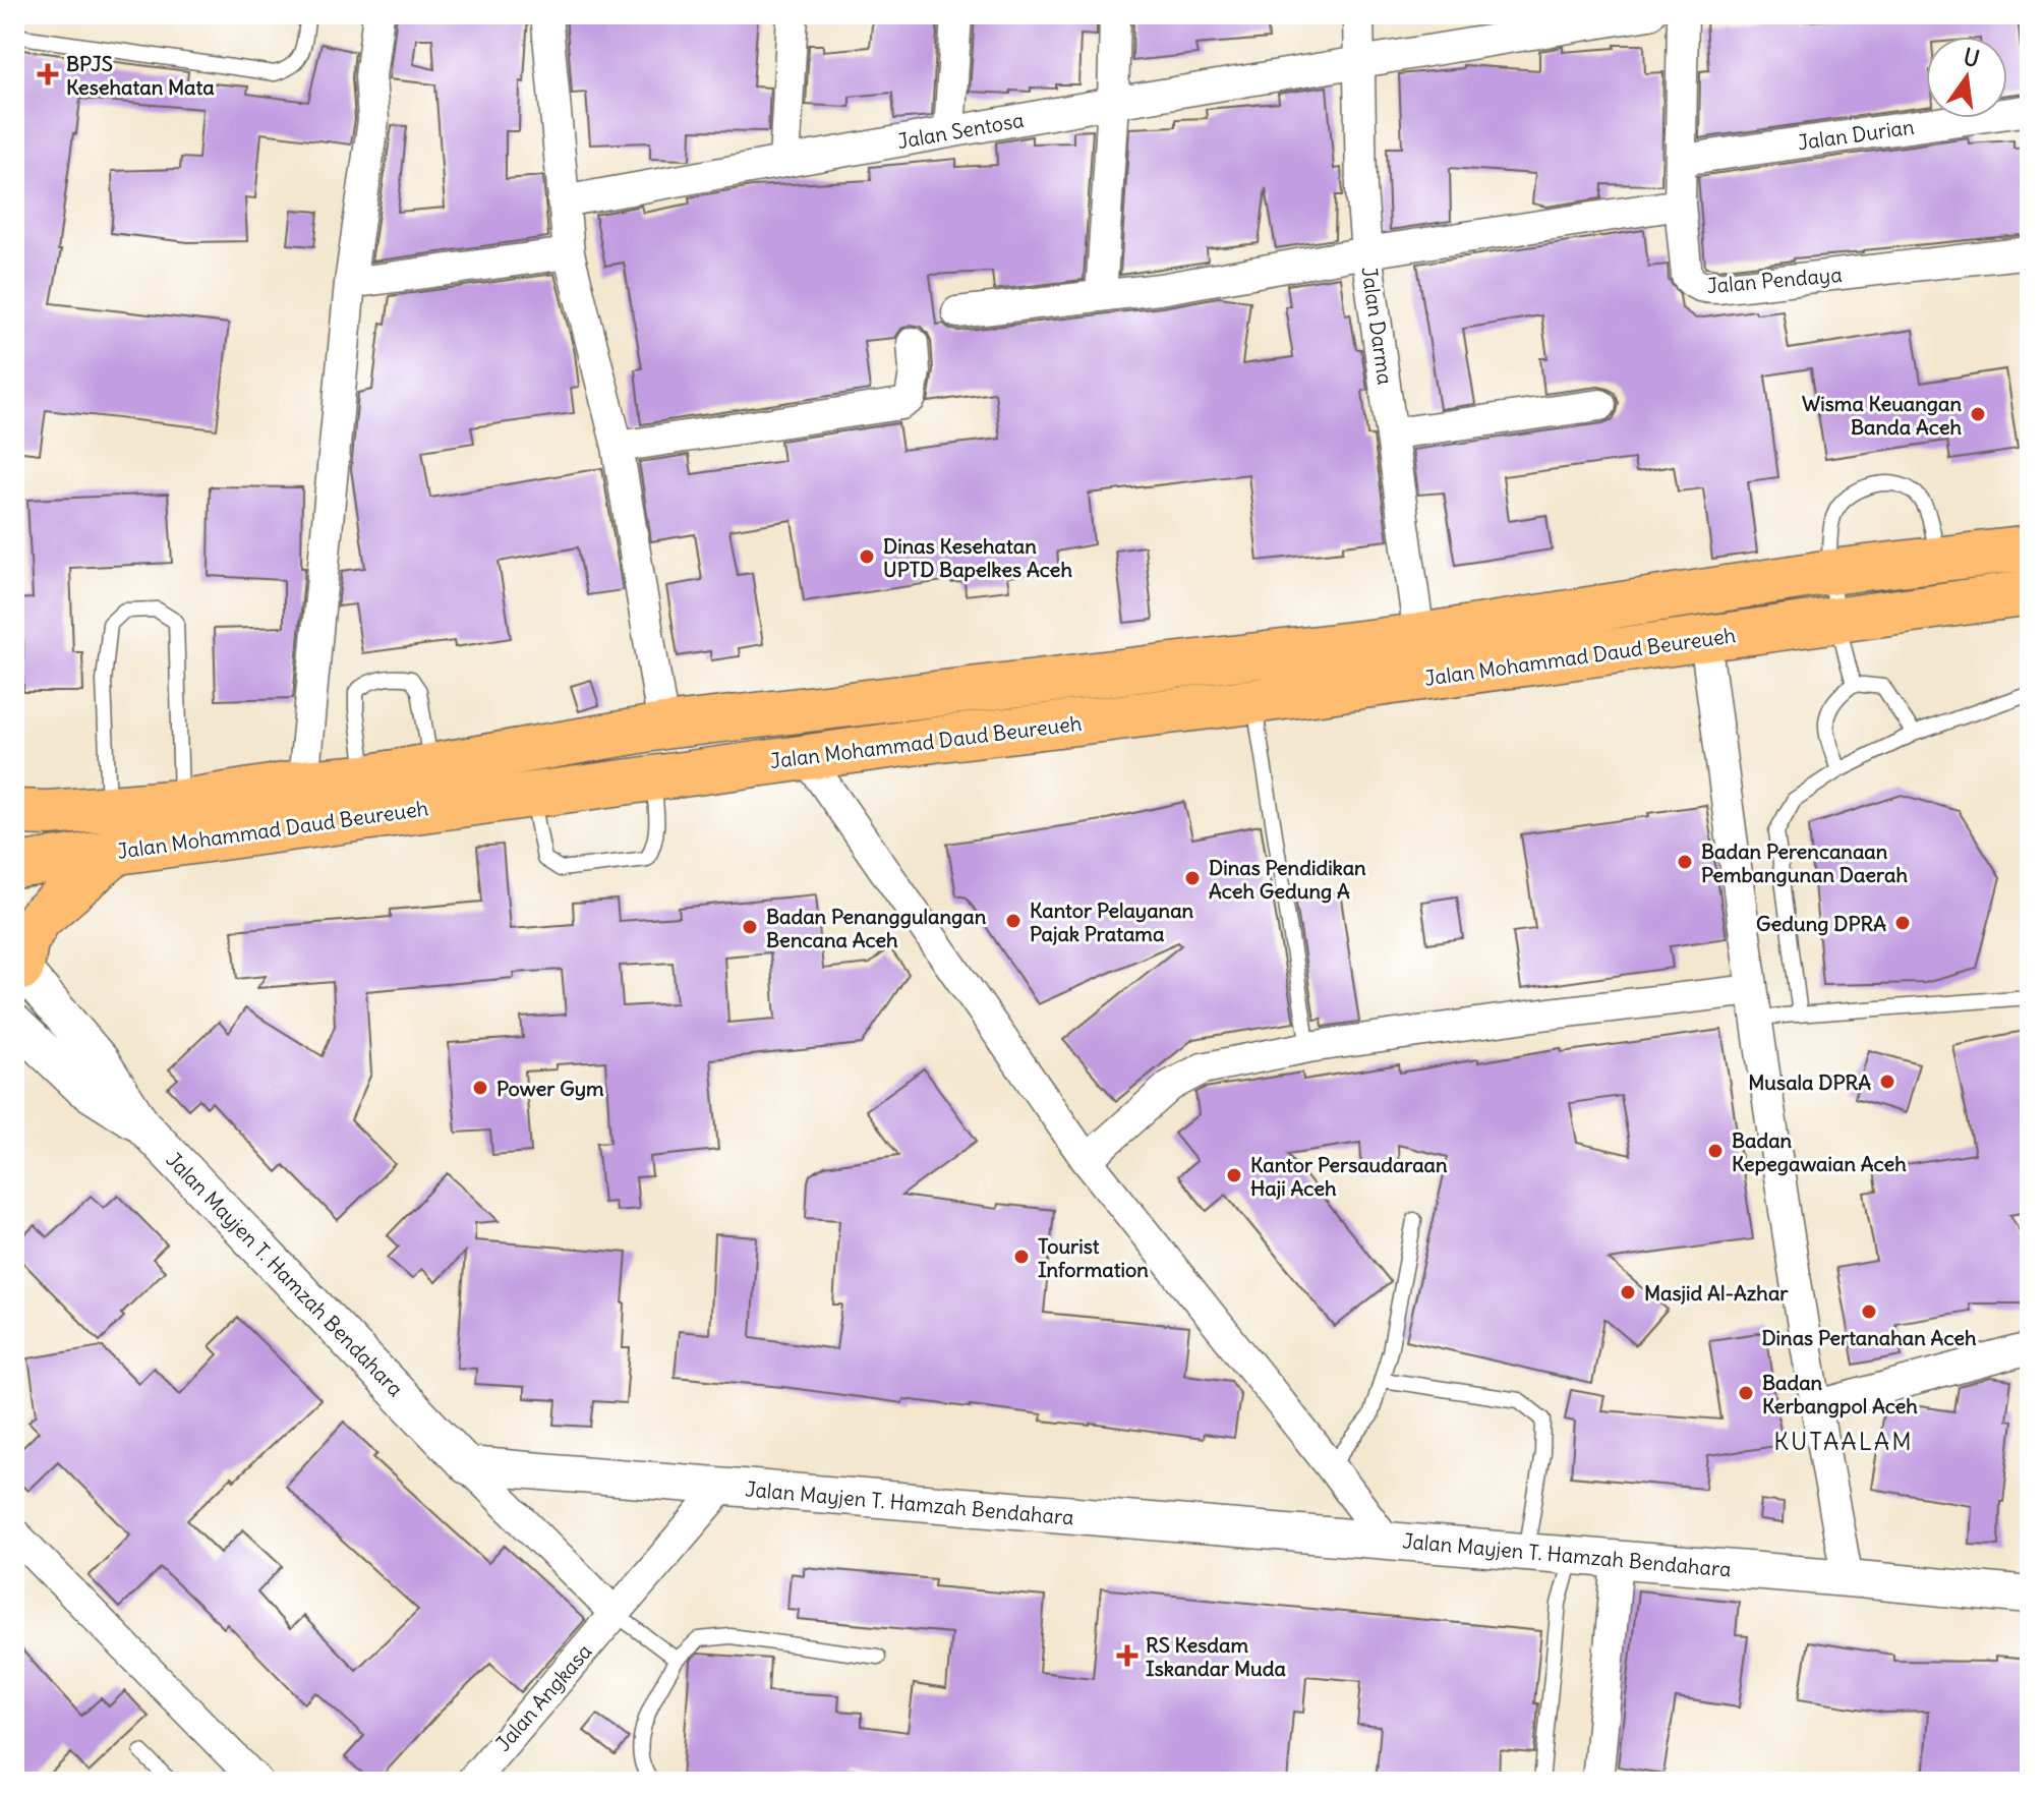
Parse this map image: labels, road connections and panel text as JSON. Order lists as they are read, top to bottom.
{
  "streets": {
    "highway": ["Jalan Mohammad Daud Beureueh"],
    "street": [
      "Jalan Sentosa",
      "Jalan Durian",
      "Jalan Pendaya",
      "Jalan Darma",
      "Jalan Mayjen T. Hamzah Bendahara",
      "Jalan Angkasa"
    ]
  },
  "crossings": [
    ["Jalan Sentosa", "Jalan Darma"],
    ["Jalan Durian", "Jalan Pendaya"],
    ["Jalan Darma", "Jalan Mohammad Daud Beureueh"],
    ["Jalan Mayjen T. Hamzah Bendahara", "Jalan Angkasa"]
  ],
  "districts": ["KUTAALAM"],
  "places": {
    "health": ["BPJS Kesehatan Mata", "RS Kesdam Iskandar Muda"],
    "other": [
      "Wisma Keuangan Banda Aceh",
      "Dinas Kesehatan UPTD Bapelkes Aceh",
      "Badan Perencanaan Pembangunan Daerah",
      "Dinas Pendidikan Aceh Gedung A",
      "Kantor Pelayanan Pajak Pratama",
      "Gedung DPRA",
      "Badan Penanggulangan Bencana Aceh",
      "Musala DPRA",
      "Power Gym",
      "Badan Kepegawaian Aceh",
      "Kantor Persaudaraan Haji Aceh",
      "Tourist Information",
      "Masjid Al-Azhar",
      "Dinas Pertanahan Aceh",
      "Badan Kerbangpol Aceh"
    ]
  },
  "north": "top"
}
